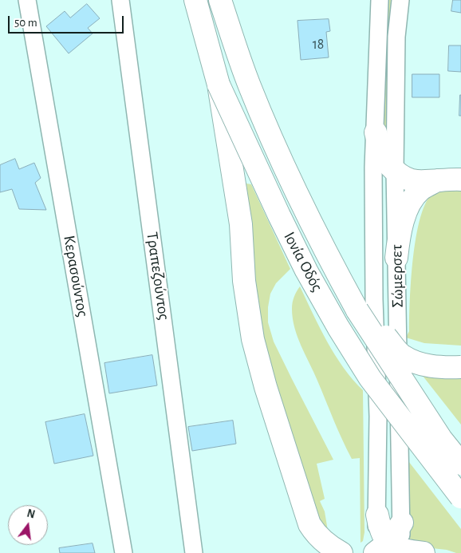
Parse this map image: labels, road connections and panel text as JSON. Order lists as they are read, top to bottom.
{
  "streets": {
    "highway": ["Ιονία Οδός"],
    "street": ["Κερασούντος", "Τραπεζούντος", "Σώμερσετ"]
  },
  "house_numbers": ["18"],
  "scale_bar": "50 m",
  "north": "top"
}
